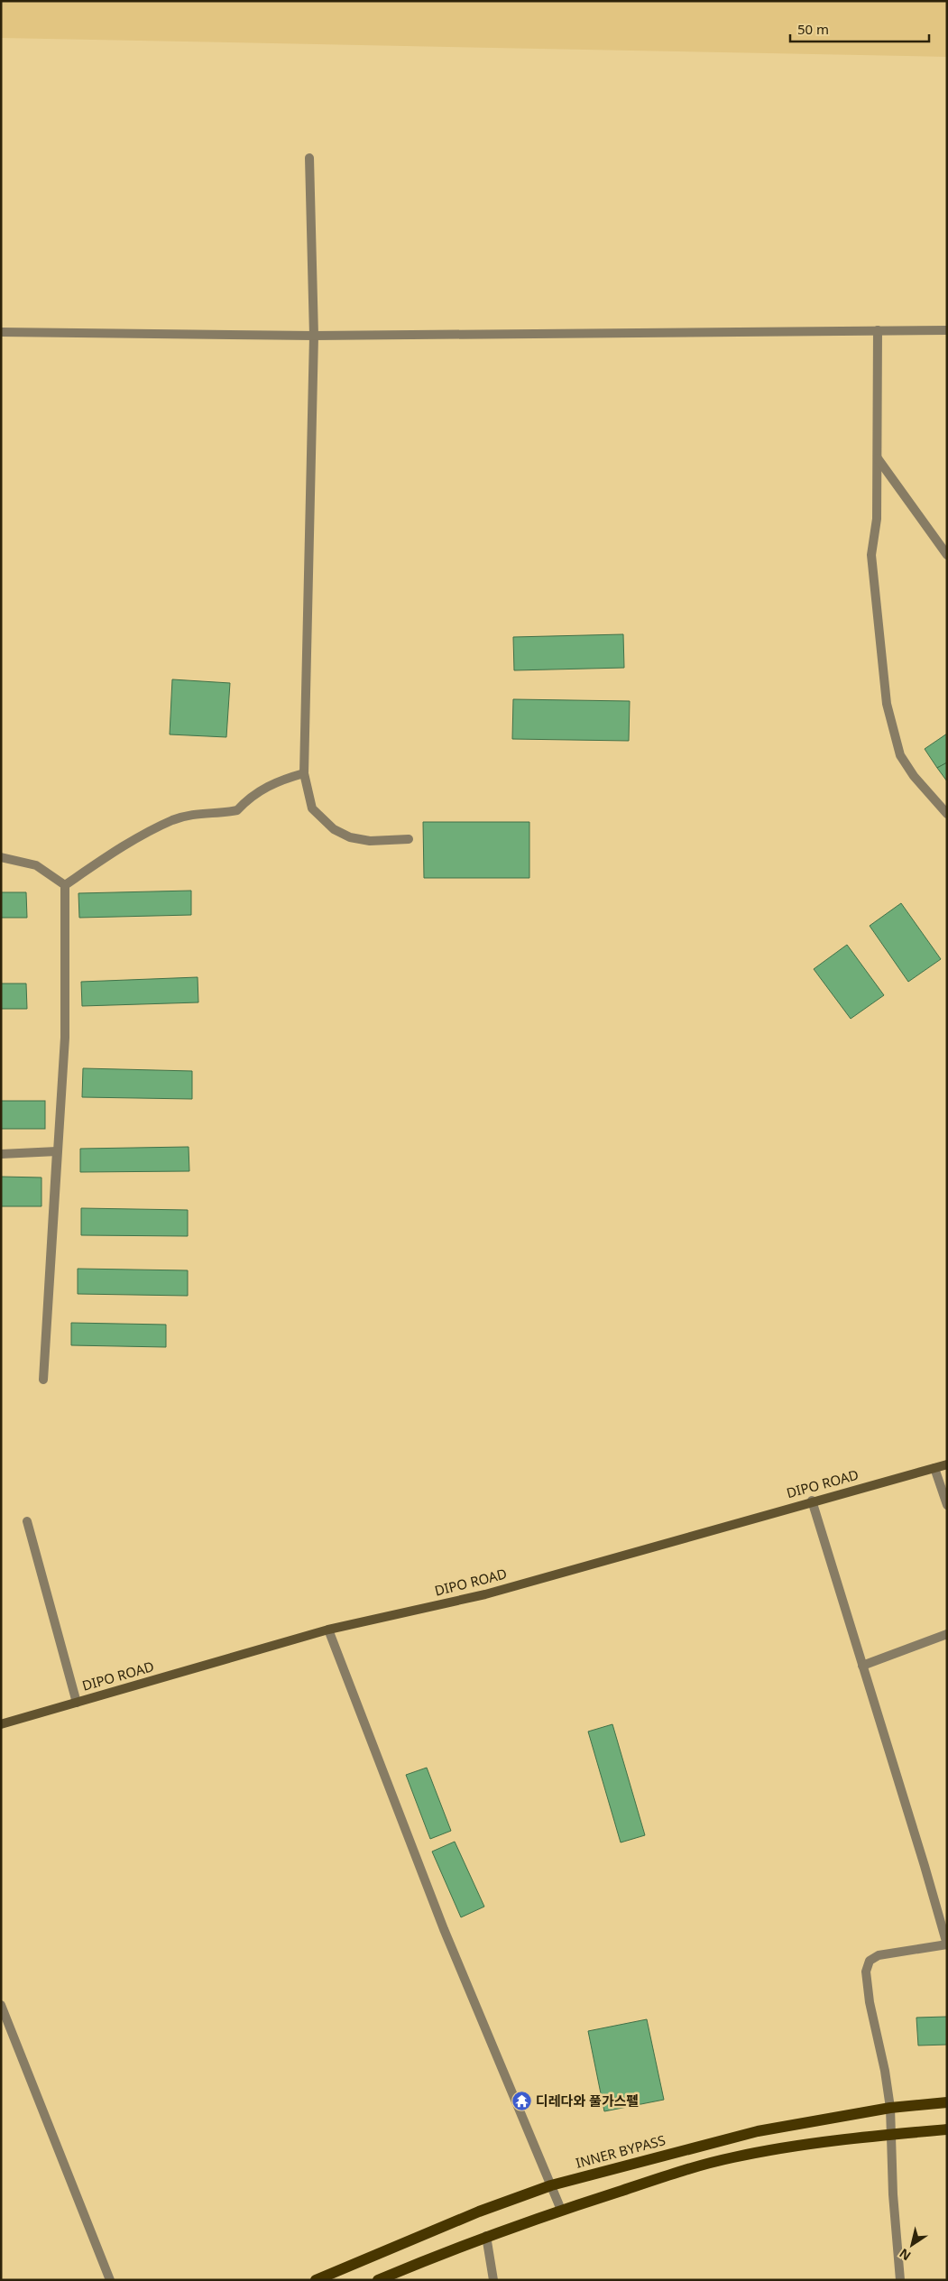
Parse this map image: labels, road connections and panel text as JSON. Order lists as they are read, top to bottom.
{
  "streets": {
    "main road": ["DIPO ROAD", "INNER BYPASS"]
  },
  "places": {
    "temple": ["디레다와 풀가스펠"]
  },
  "scale_bar": "50 m",
  "north": "bottom left"
}
